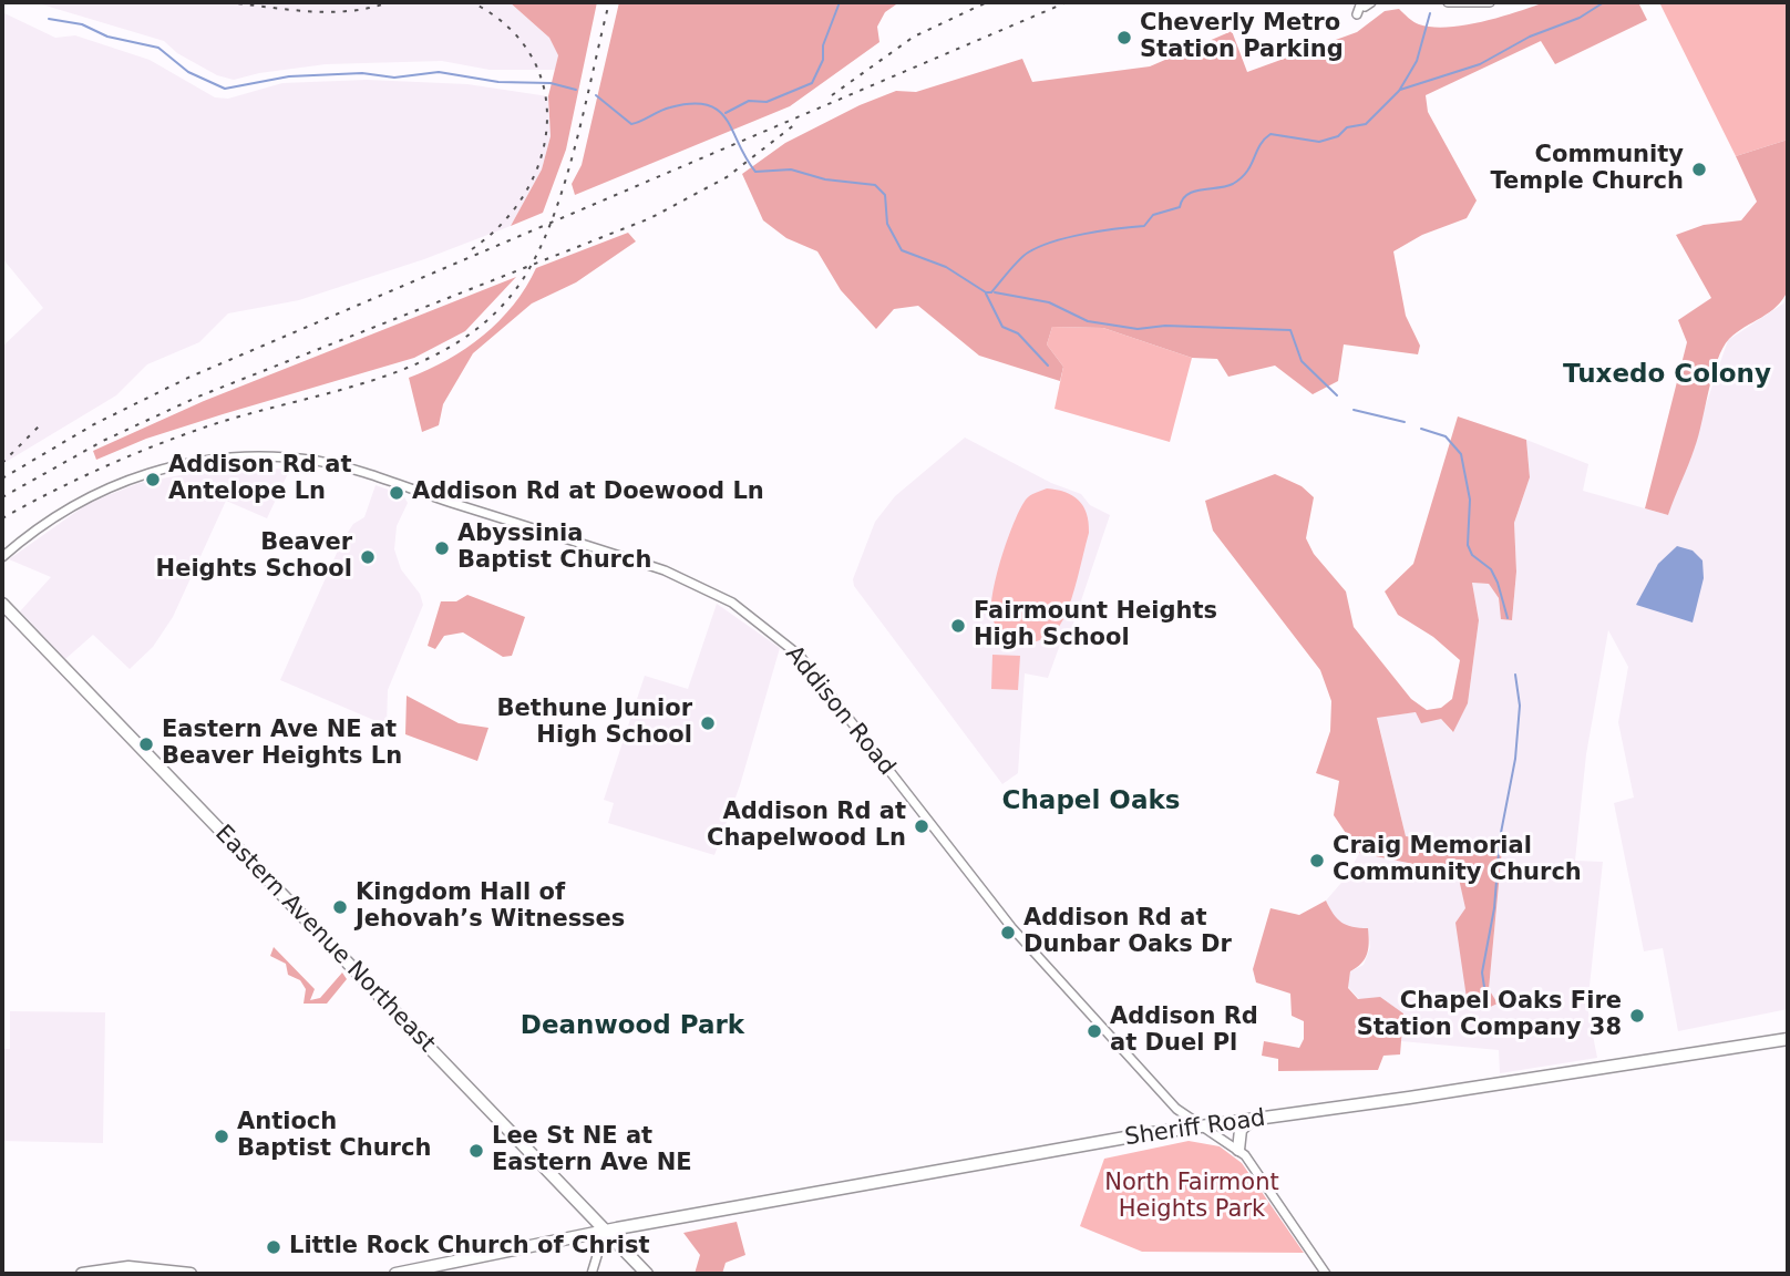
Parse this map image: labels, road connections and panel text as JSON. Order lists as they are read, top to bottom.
{
  "streets": {
    "main road": ["Eastern Avenue Northeast", "Sheriff Road"],
    "street": ["Addison Road"]
  },
  "crossings": [
    ["Addison Road", "Sheriff Road"],
    ["Eastern Avenue Northeast", "Sheriff Road"]
  ],
  "districts": ["Tuxedo Colony", "Chapel Oaks", "Deanwood Park"],
  "parks": ["North Fairmont Heights Park"],
  "places": [
    "Cheverly Metro Station Parking",
    "Community Temple Church",
    "Addison Rd at Antelope Ln",
    "Addison Rd at Doewood Ln",
    "Abyssinia Baptist Church",
    "Beaver Heights School",
    "Fairmount Heights High School",
    "Bethune Junior High School",
    "Eastern Ave NE at Beaver Heights Ln",
    "Addison Rd at Chapelwood Ln",
    "Craig Memorial Community Church",
    "Kingdom Hall of Jehovah’s Witnesses",
    "Addison Rd at Dunbar Oaks Dr",
    "Chapel Oaks Fire Station Company 38",
    "Addison Rd at Duel Pl",
    "Antioch Baptist Church",
    "Lee St NE at Eastern Ave NE",
    "Little Rock Church of Christ"
  ]
}
